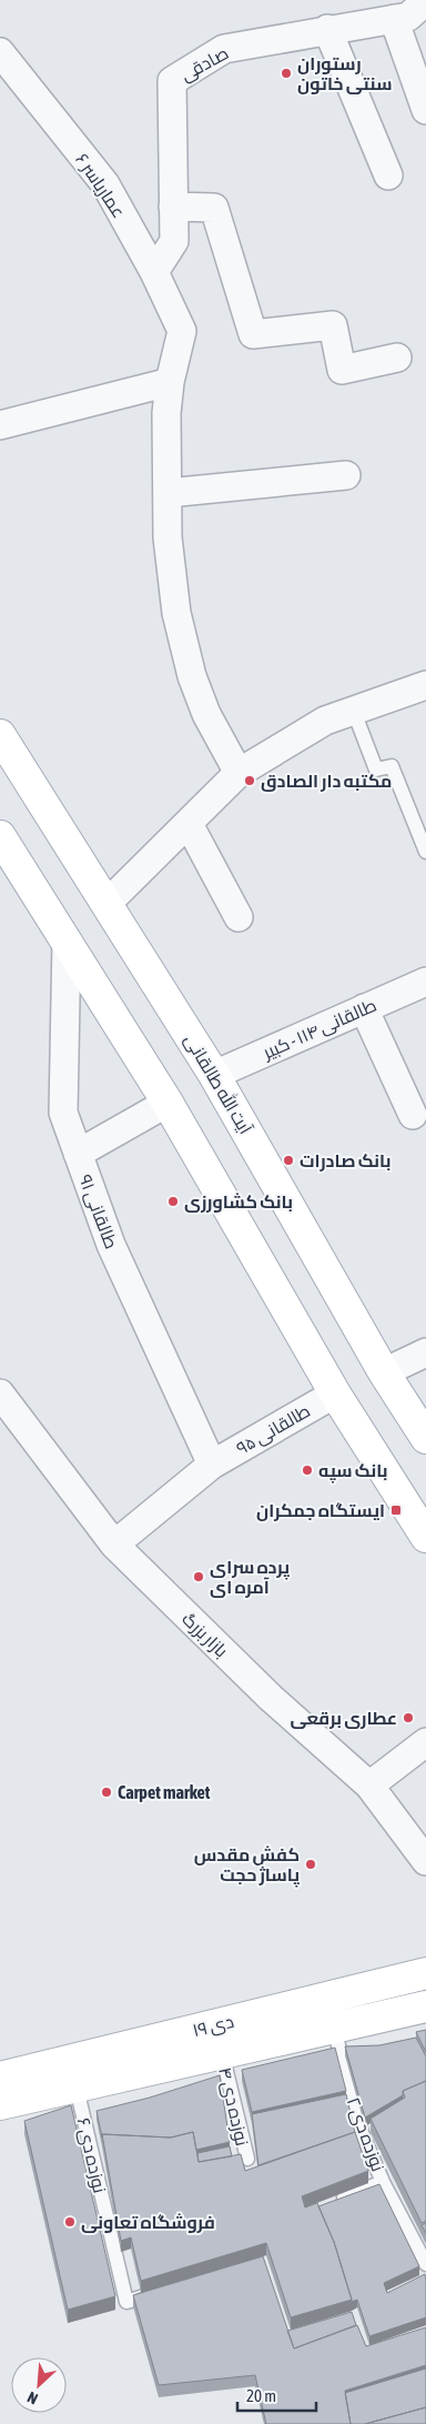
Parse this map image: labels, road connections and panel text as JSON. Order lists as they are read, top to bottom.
{
  "streets": {
    "main road": ["آیت الله طالقانی", "۱۹ دی"],
    "street": [
      "صادقی",
      "عماریاسر ۶",
      "طالقانی ۱۱۴ - کبیر",
      "طالقانی ۹۱",
      "طالقانی ۹۵",
      "بازار بزرگ"
    ],
    "lane": ["نوزده دی ۴", "نوزده دی ۲", "نوزده دی ۶"]
  },
  "crossings": [
    ["صادقی", "عماریاسر ۶"],
    ["طالقانی ۱۱۴ - کبیر", "آیت الله طالقانی"],
    ["طالقانی ۹۱", "طالقانی ۹۵"],
    ["طالقانی ۹۵", "بازار بزرگ"],
    ["۱۹ دی", "نوزده دی ۴"],
    ["۱۹ دی", "نوزده دی ۲"],
    ["۱۹ دی", "نوزده دی ۶"]
  ],
  "places": {
    "other": [
      "رستوران سنتی خاتون",
      "مکتبه دار الصادق",
      "بانک صادرات",
      "بانک کشاورزی",
      "بانک سپه",
      "پرده سرای آمره ای",
      "عطاری برقعی",
      "Carpet market",
      "کفش مقدس پاساژ حجت",
      "فروشگاه تعاونی"
    ],
    "transit": ["ایستگاه جمکران"]
  },
  "scale_bar": "20 m",
  "north": "bottom left"
}
